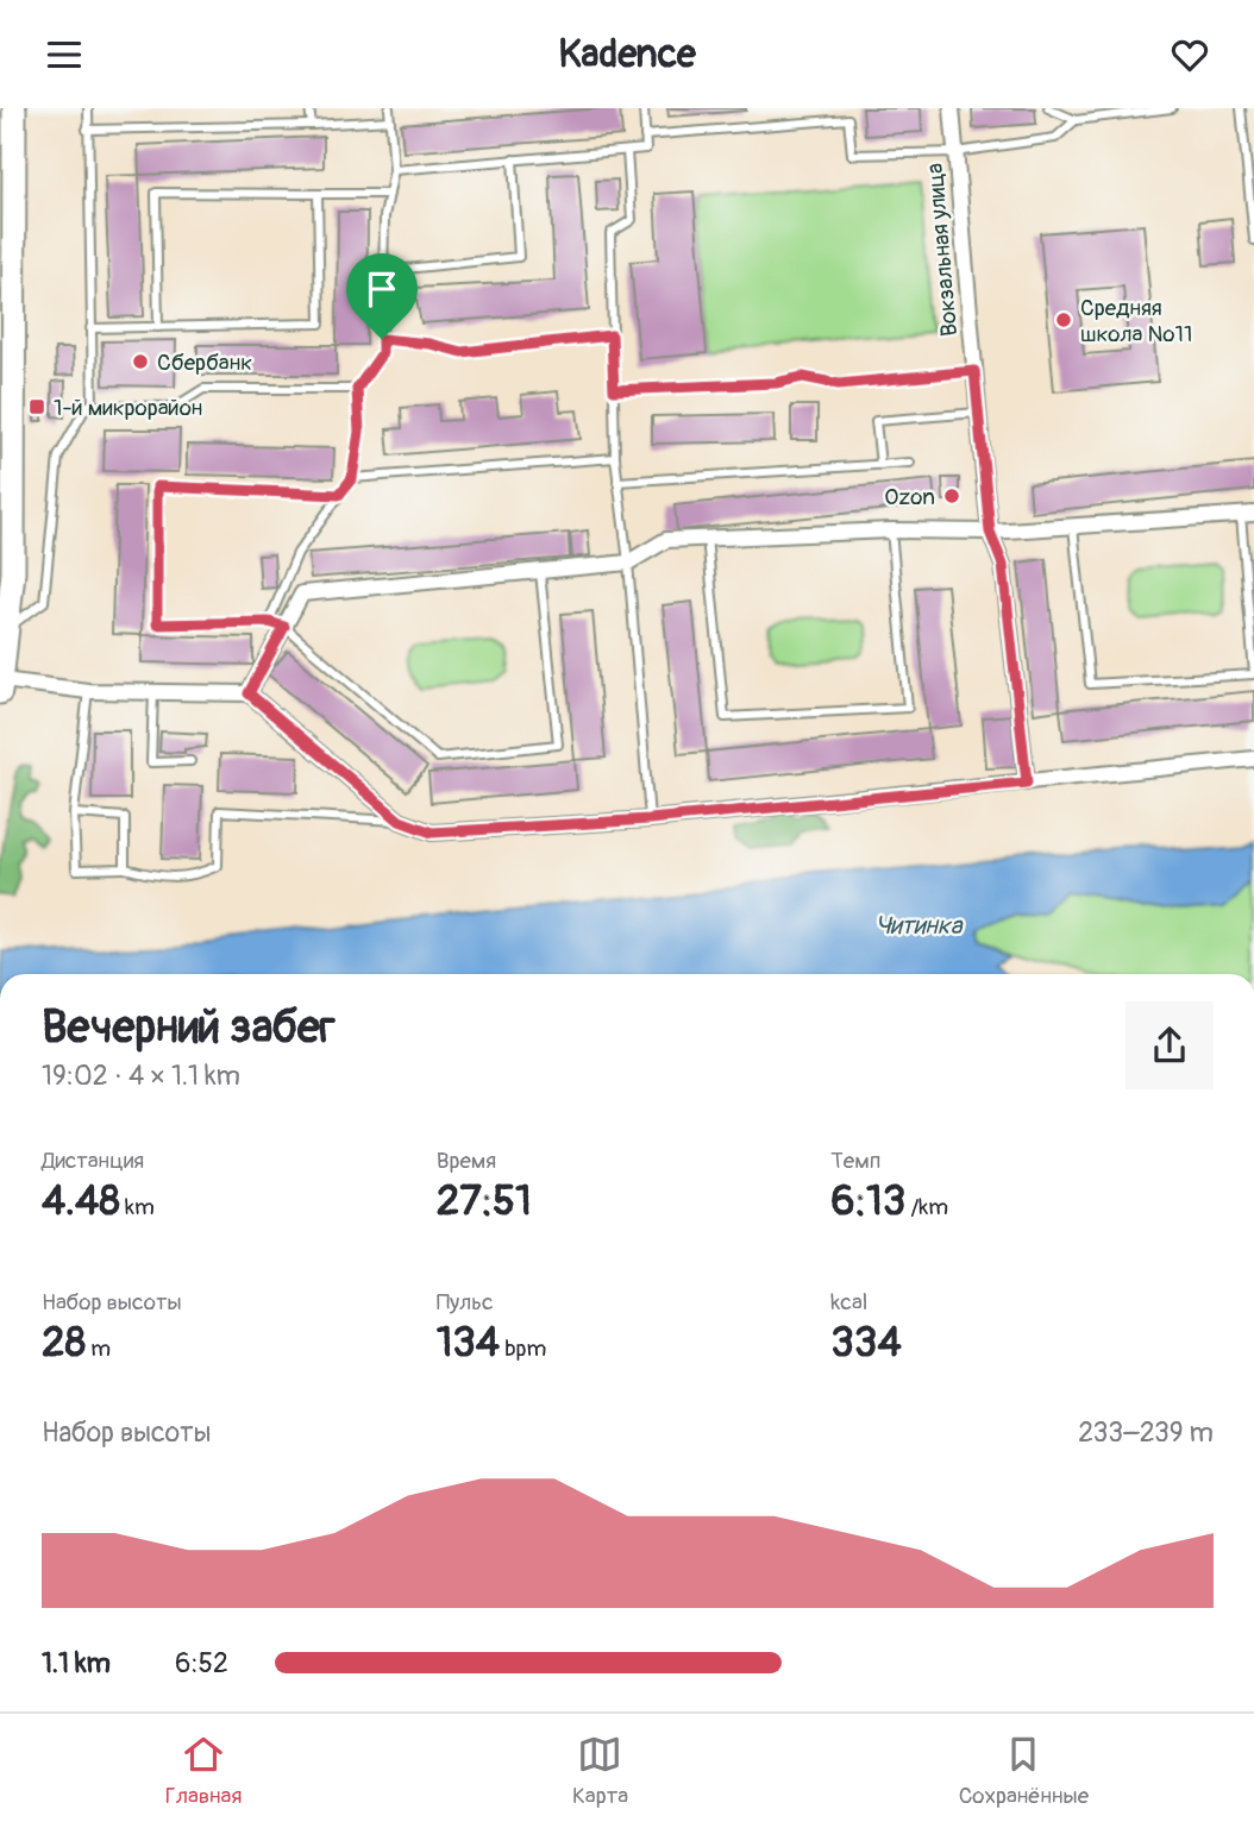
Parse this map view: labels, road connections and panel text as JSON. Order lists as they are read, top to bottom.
{
  "streets": {
    "street": ["Вокзальная улица"]
  },
  "water": ["Читинка"],
  "places": {
    "other": ["Средняя школа №11", "Сбербанк", "Ozon"],
    "transit": ["1-й микрорайон"]
  },
  "page": {
    "header": "Kadence",
    "heading": ["Вечерний забег", "19:02 · 4 × 1.1 km"],
    "stats": [
      ["Дистанция", "4.48 km"],
      ["Время", "27:51"],
      ["Темп", "6:13 /km"],
      ["Набор высоты", "28 m"],
      ["Пульс", "134 bpm"],
      ["kcal", "334"]
    ],
    "chart": ["Набор высоты", "233–239 m"],
    "list": [
      {
        "name": "1.1 km",
        "note": "6:52"
      }
    ],
    "tabs": ["Главная", "Карта", "Сохранённые"]
  }
}
